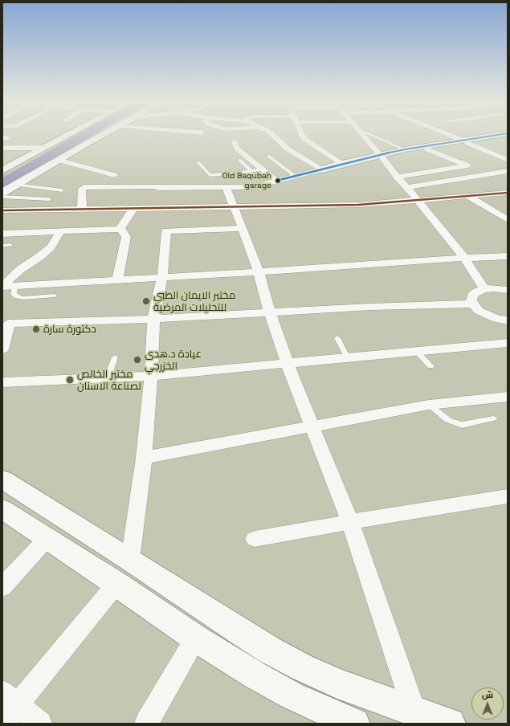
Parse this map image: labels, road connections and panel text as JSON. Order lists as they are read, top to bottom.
{
  "places": [
    "Old Baqubah garage",
    "مختبر الايمان الطبي للتحليلات المرضية",
    "دكتورة سارة",
    "عيادة د.هدى الخزرجي",
    "مختبر الخالص لصناعة الاسنان"
  ],
  "north": "top"
}
